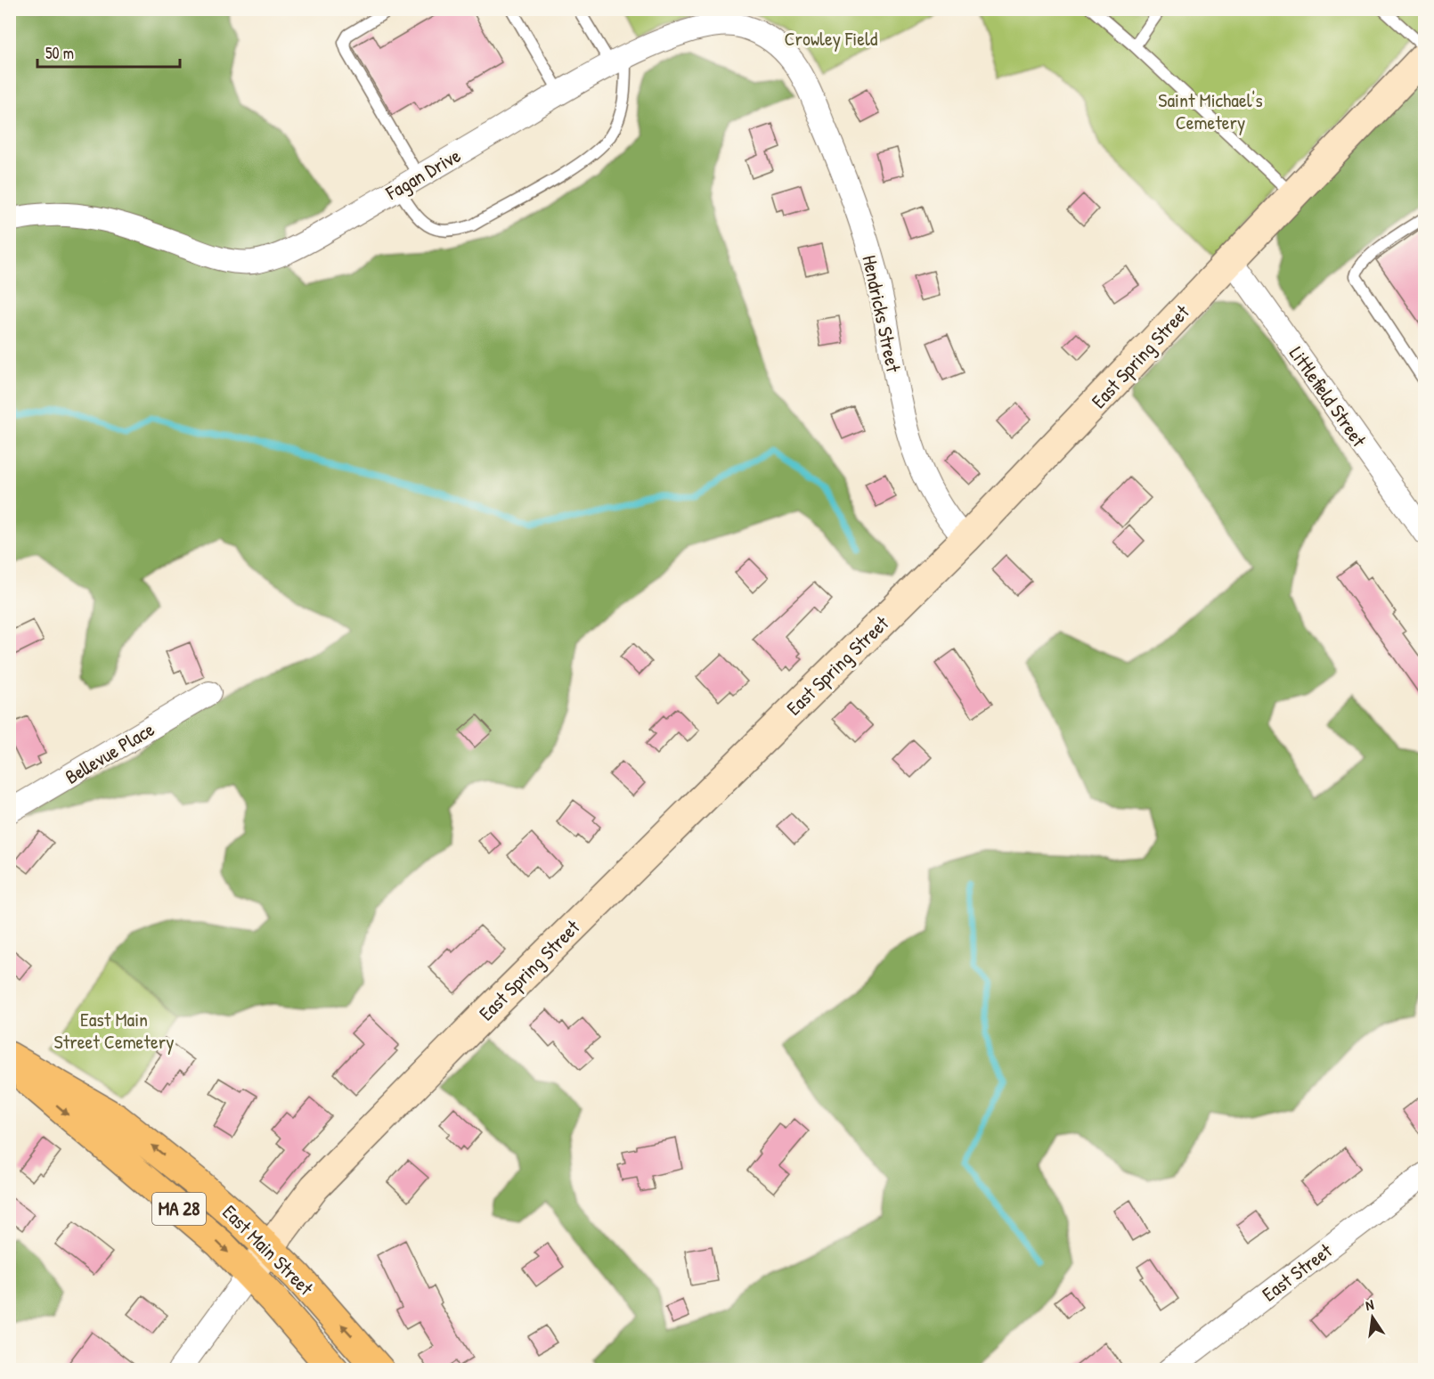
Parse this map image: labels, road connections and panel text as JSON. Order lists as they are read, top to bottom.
{
  "streets": {
    "main road": ["East Spring Street", "MA 28", "East Main Street"],
    "street": [
      "Fagan Drive",
      "Hendricks Street",
      "Littlefield Street",
      "Bellevue Place",
      "East Street"
    ]
  },
  "crossings": [
    ["Fagan Drive", "Hendricks Street"],
    ["Hendricks Street", "East Spring Street"],
    ["East Spring Street", "Littlefield Street"],
    ["East Spring Street", "East Main Street"]
  ],
  "parks": ["Crowley Field", "Saint Michael's Cemetery", "East Main Street Cemetery"],
  "scale_bar": "50 m",
  "north": "top"
}
